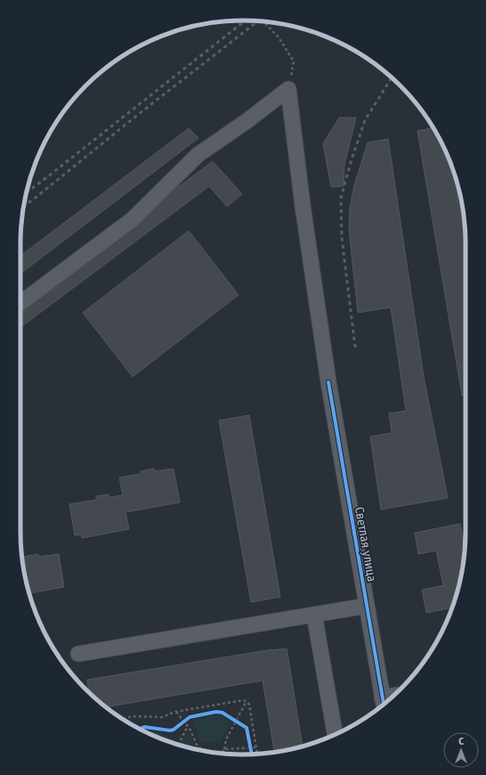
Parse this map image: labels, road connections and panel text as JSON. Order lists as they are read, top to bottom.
{
  "streets": {
    "street": ["Светлая улица"]
  },
  "north": "top"
}
